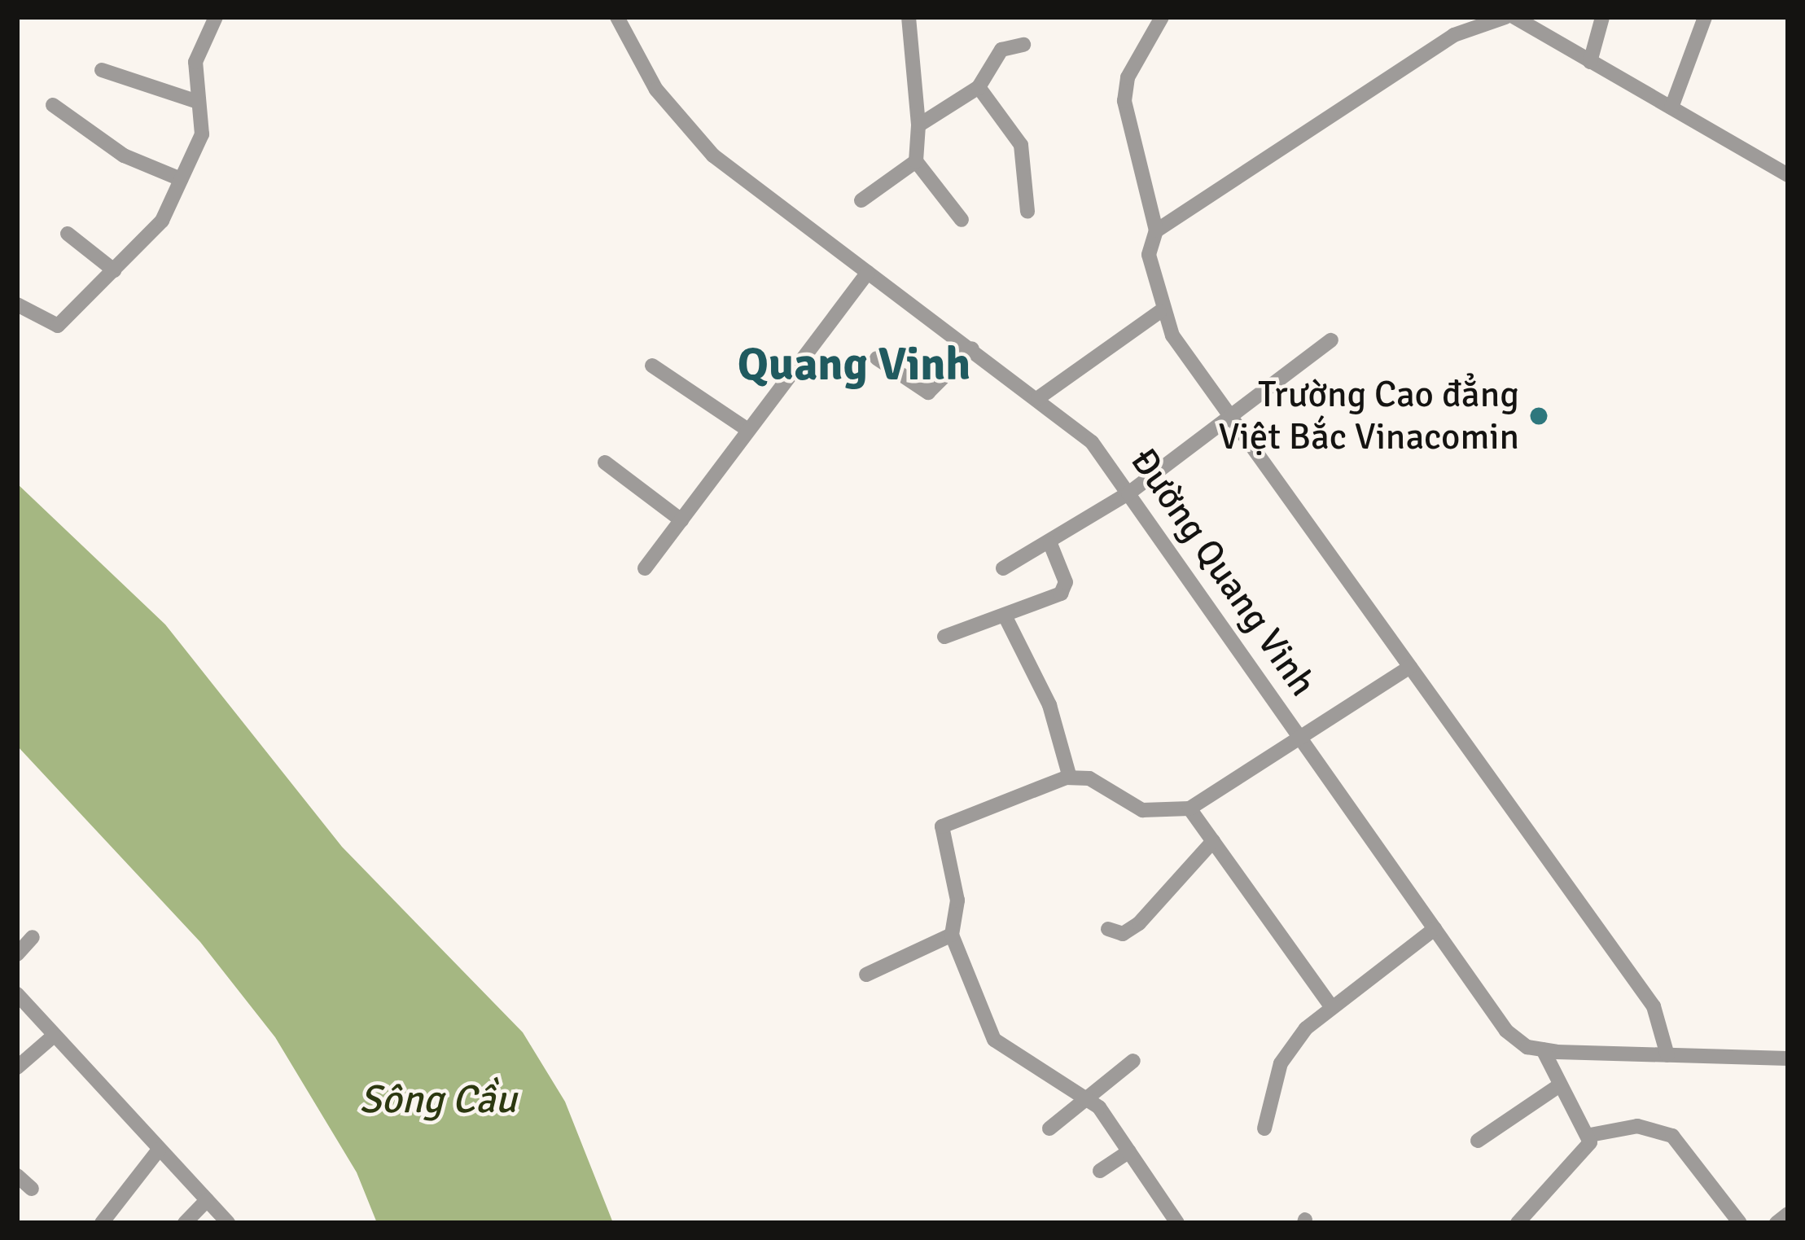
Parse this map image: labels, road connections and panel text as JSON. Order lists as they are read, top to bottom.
{
  "streets": {
    "street": ["Đường Quang Vinh"]
  },
  "districts": ["Quang Vinh"],
  "water": ["Sông Cầu"],
  "places": ["Trường Cao đẳng Việt Bắc Vinacomin"]
}
